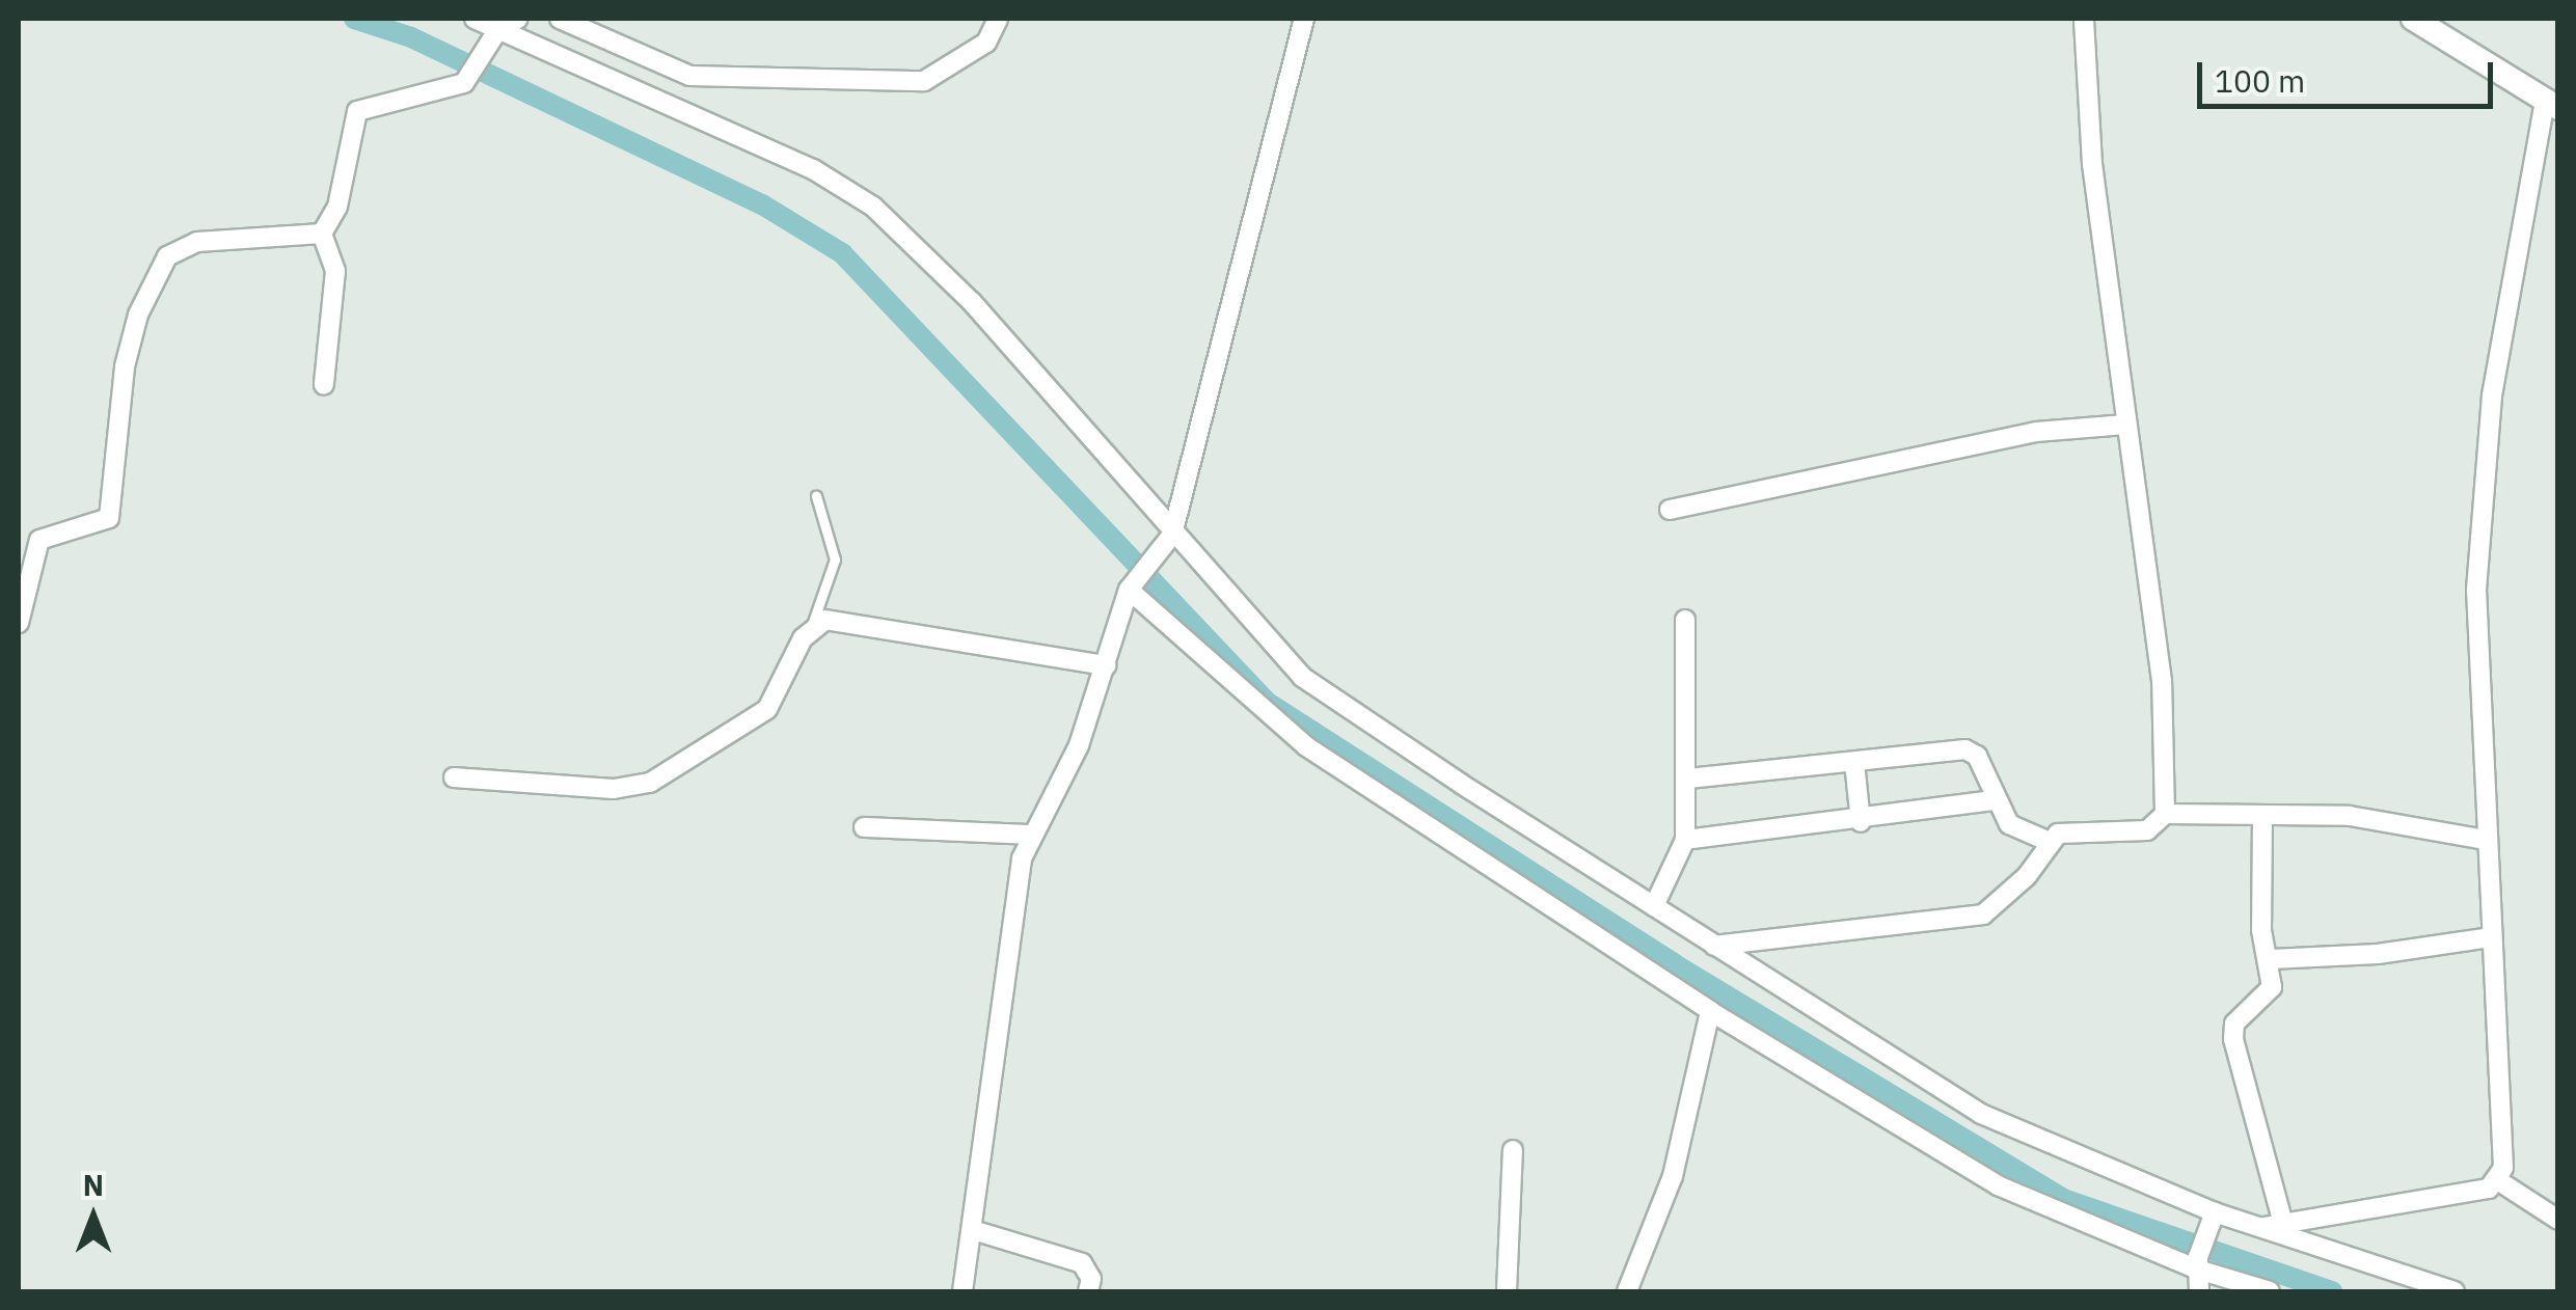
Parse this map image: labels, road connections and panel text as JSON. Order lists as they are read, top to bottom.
{
  "scale_bar": "100 m",
  "north": "top"
}
